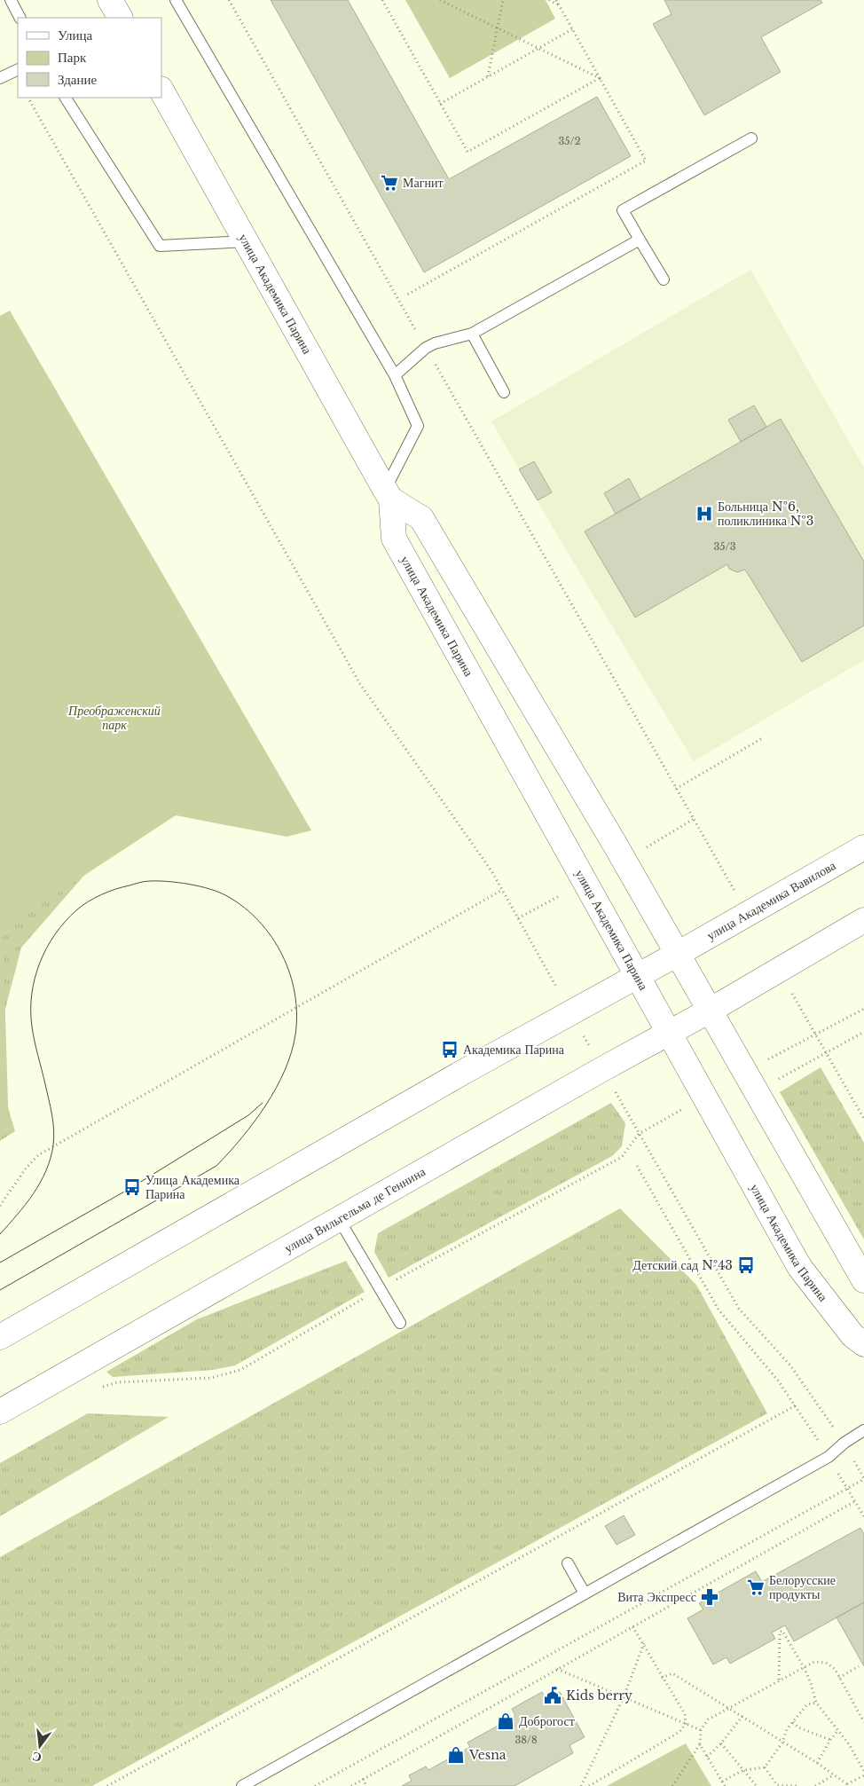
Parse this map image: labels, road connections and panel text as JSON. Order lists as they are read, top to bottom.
{
  "streets": {
    "street": ["улица Академика Парина", "улица Академика Вавилова", "улица Вильгельма де Геннина"]
  },
  "crossings": [
    ["улица Академика Парина", "улица Академика Вавилова"],
    ["улица Академика Парина", "улица Вильгельма де Геннина"]
  ],
  "parks": ["Преображенский парк"],
  "places": {
    "supermarket": ["Магнит", "Белорусские продукты"],
    "hospital": ["Больница №6, поликлиника №3"],
    "bus stop": ["Академика Парина", "Улица Академика Парина", "Детский сад №43"],
    "pharmacy": ["Вита Экспресс"],
    "public building": ["Kids berry"],
    "shop": ["Доброгост", "Vesna"]
  },
  "house_numbers": ["35/2", "35/3", "38/8"],
  "legend": ["Улица", "Парк", "Здание"],
  "north": "bottom"
}
